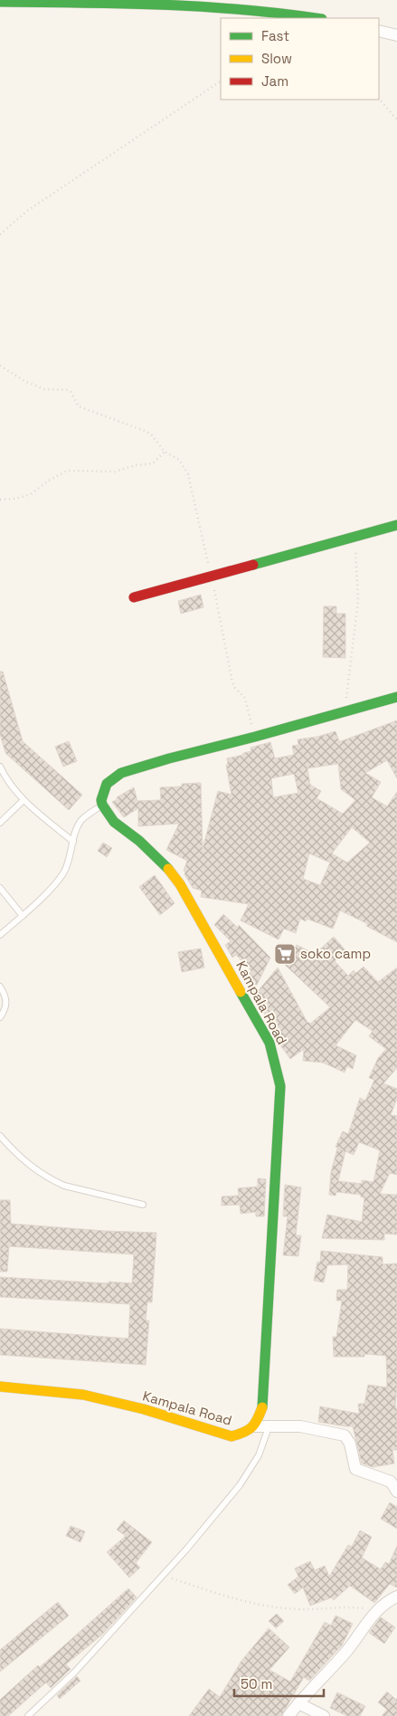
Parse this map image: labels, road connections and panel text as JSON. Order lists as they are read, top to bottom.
{
  "streets": {
    "street": ["Kampala Road"]
  },
  "places": {
    "supermarket": ["soko camp"]
  },
  "legend": ["Fast", "Slow", "Jam"],
  "scale_bar": "50 m"
}
